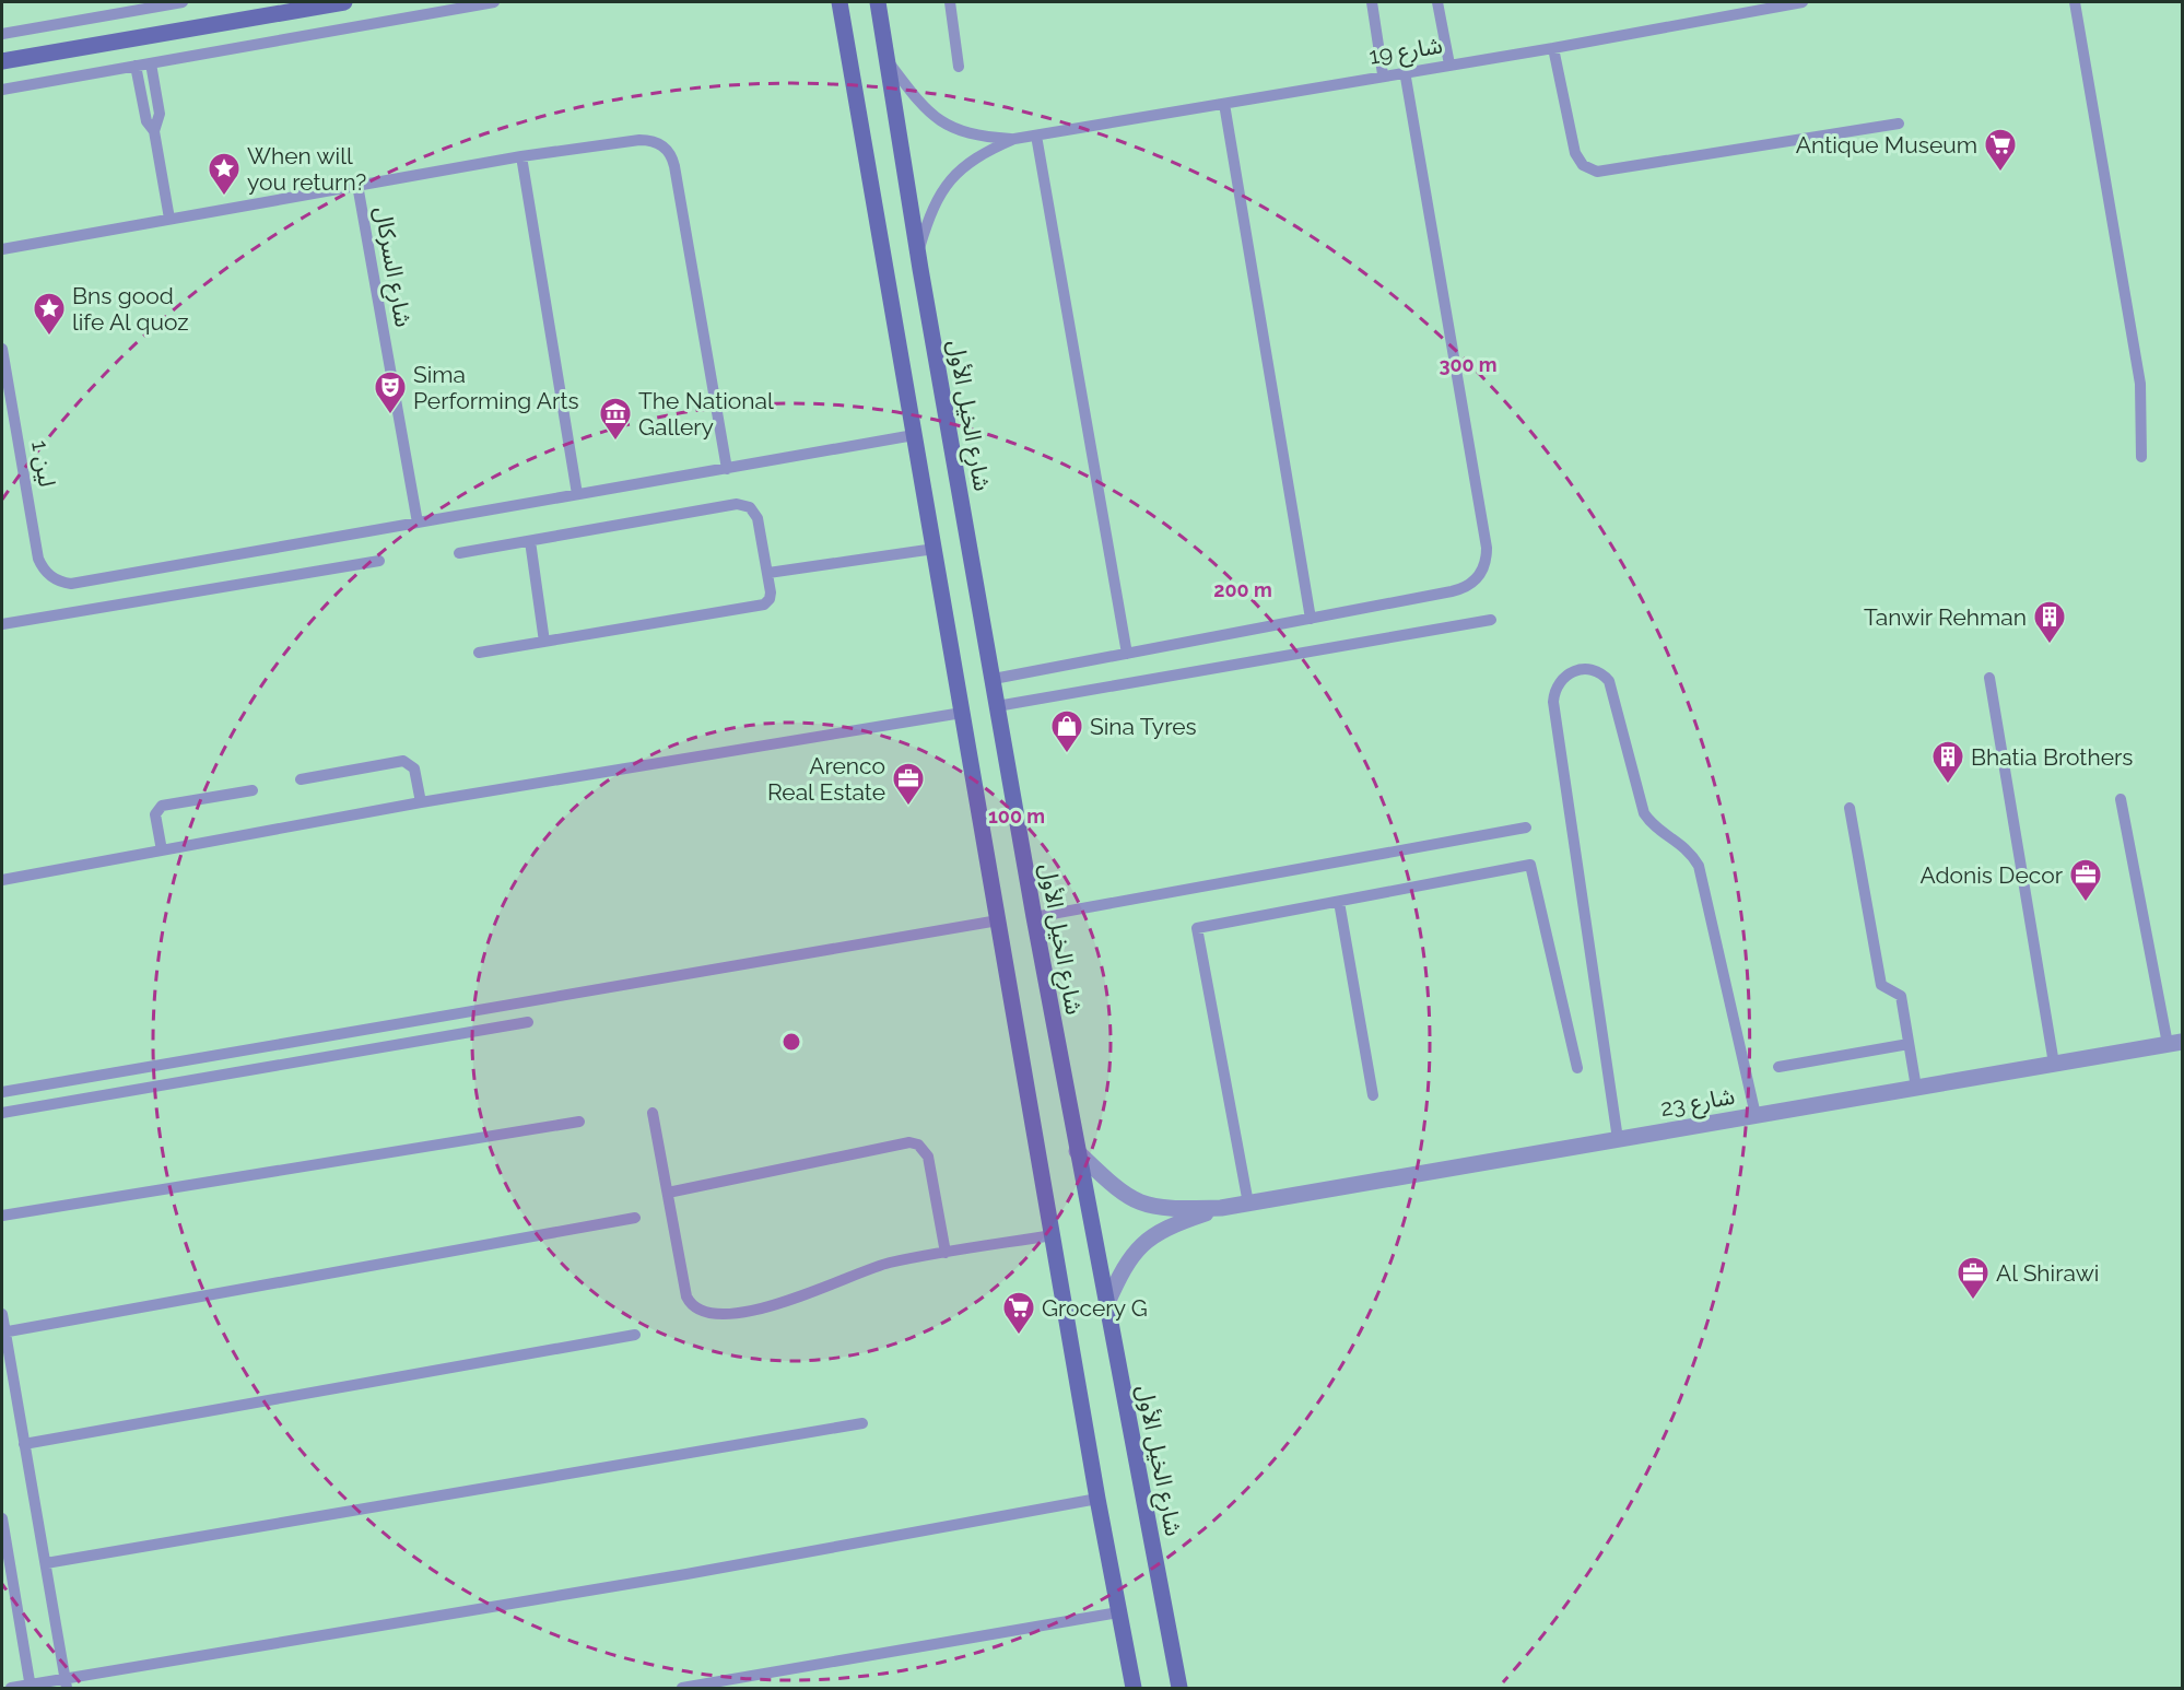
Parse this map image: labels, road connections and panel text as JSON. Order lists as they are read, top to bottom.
{
  "streets": {
    "main road": ["شارع الخيل الأول"],
    "street": ["شارع 23"],
    "lane": ["شارع 19", "شارع السركال", "لين 1"]
  },
  "crossings": [
    ["شارع 19", "شارع الخيل الأول"],
    ["شارع السركال", "لين 1"],
    ["شارع الخيل الأول", "شارع 23"]
  ],
  "places": {
    "supermarket": ["Antique Museum", "Grocery G"],
    "place": ["When will you return?", "Bns good life Al quoz"],
    "theatre": ["Sima Performing Arts"],
    "museum": ["The National Gallery"],
    "building": ["Tanwir Rehman", "Bhatia Brothers"],
    "shop": ["Sina Tyres"],
    "office": ["Arenco Real Estate", "Adonis Decor", "Al Shirawi"]
  },
  "rings": ["300 m", "200 m", "100 m"]
}
